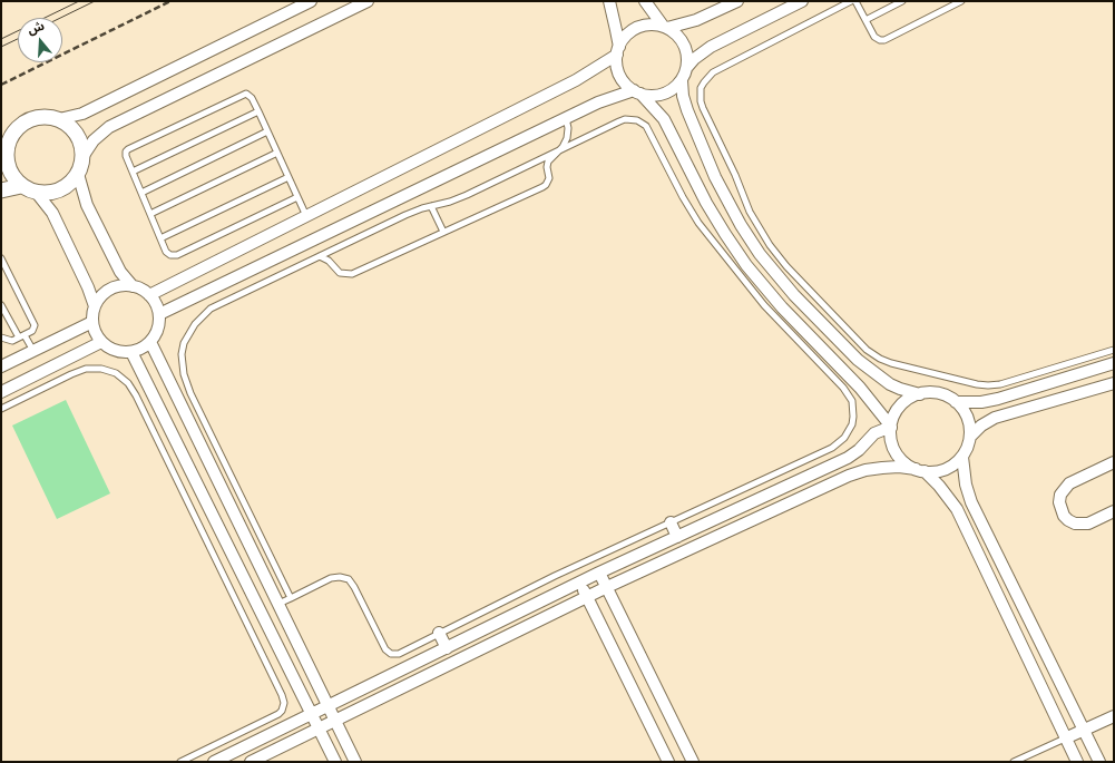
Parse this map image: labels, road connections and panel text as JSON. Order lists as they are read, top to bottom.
{
  "north": "top"
}
